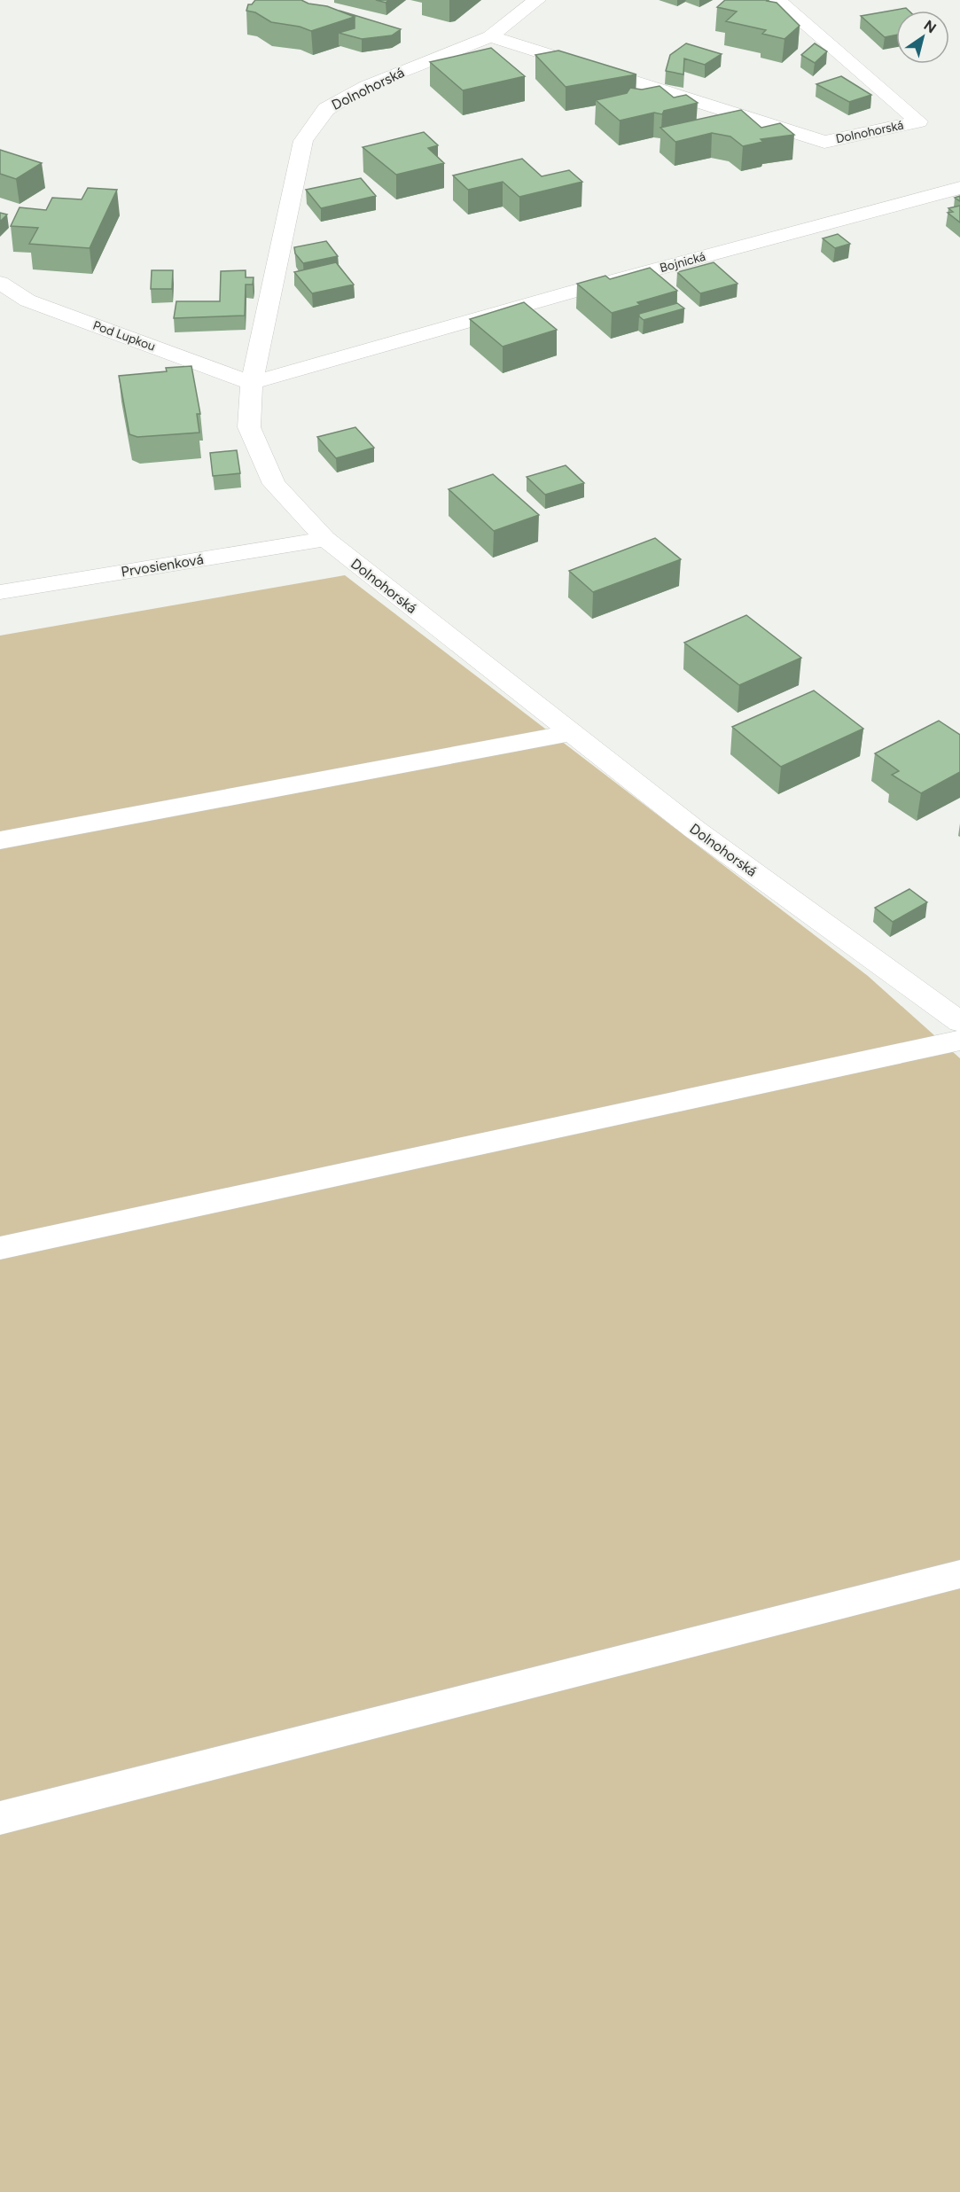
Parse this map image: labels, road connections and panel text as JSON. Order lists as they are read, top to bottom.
{
  "streets": {
    "street": [
      "Dolnohorská",
      "Bojnická",
      "Pod Lupkou",
      "Prvosienková"
    ]
  },
  "crossings": [
    ["Dolnohorská", "Bojnická"],
    ["Dolnohorská", "Pod Lupkou"],
    ["Dolnohorská", "Prvosienková"],
    ["Bojnická", "Pod Lupkou"]
  ],
  "north": "top right"
}
